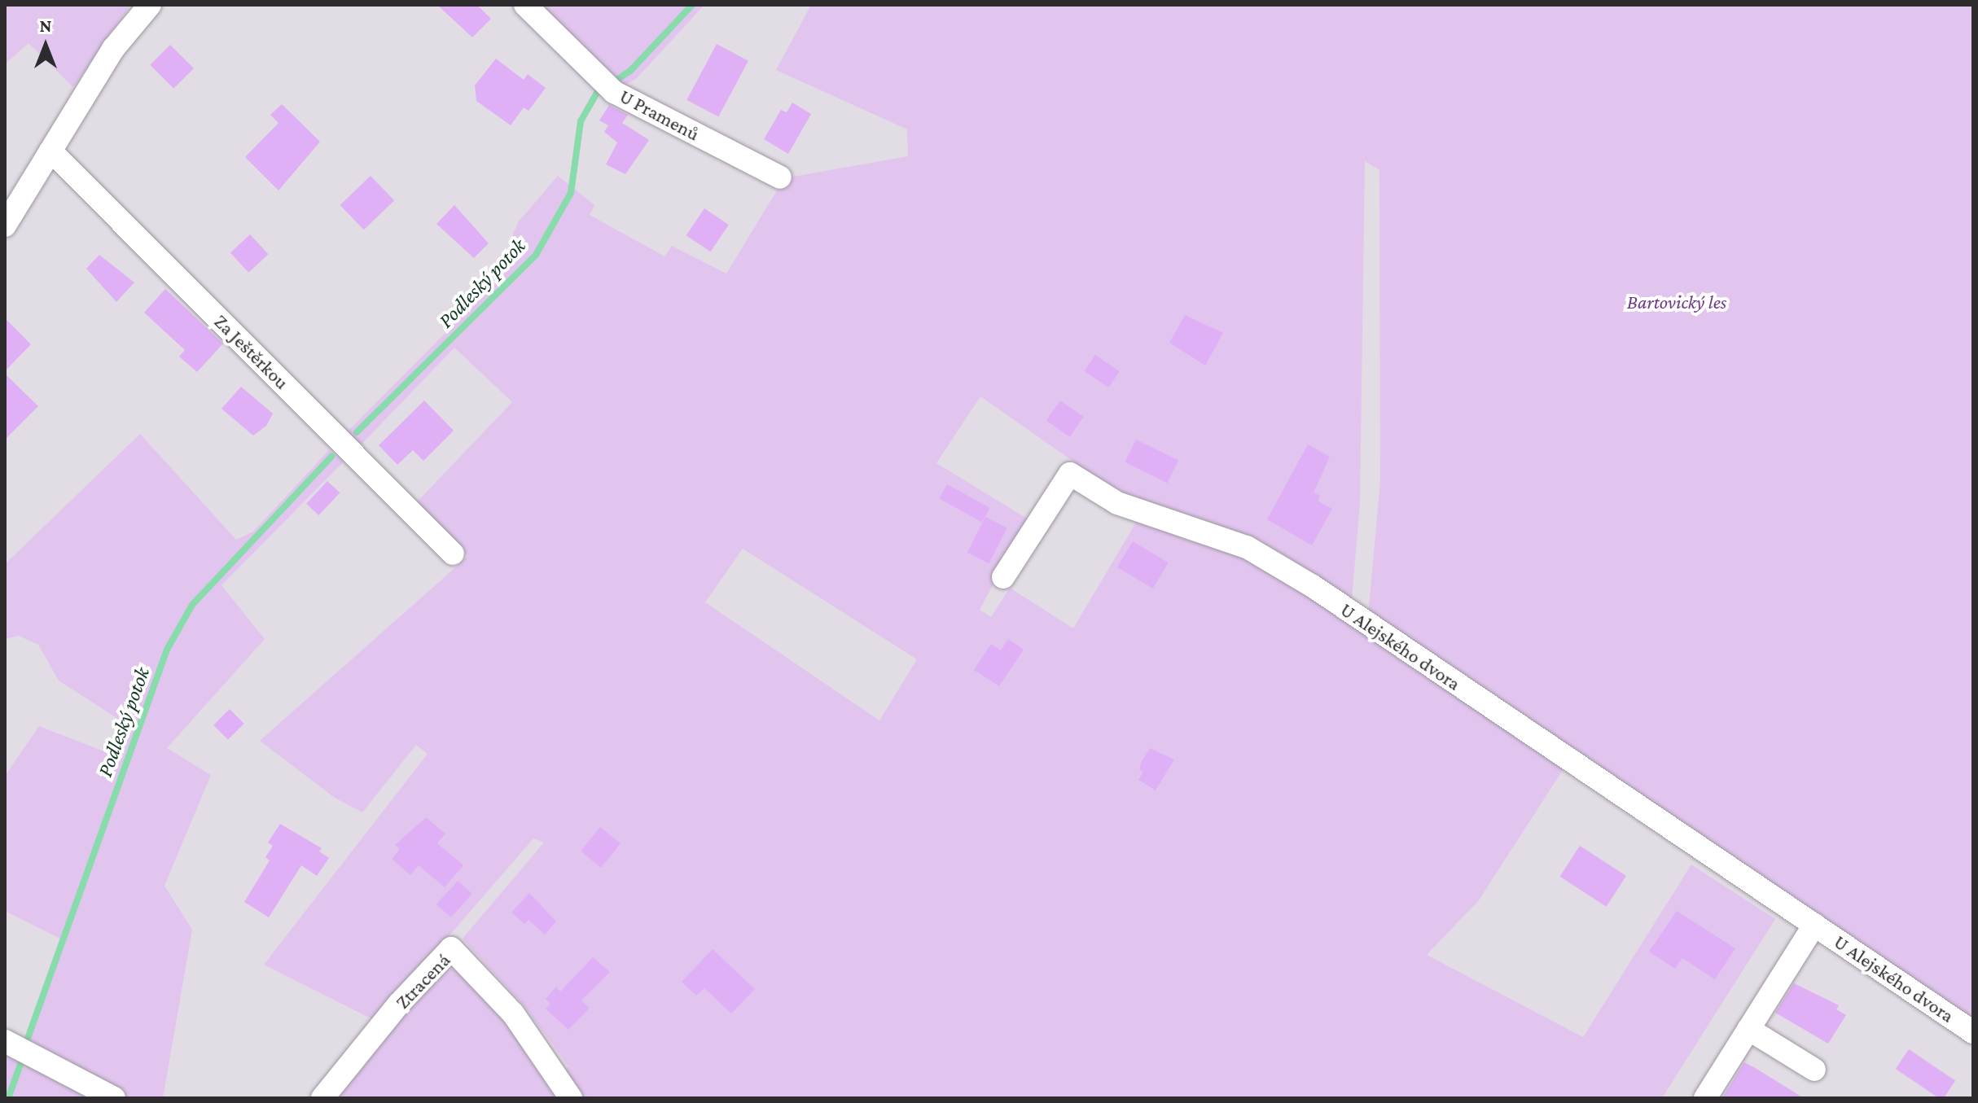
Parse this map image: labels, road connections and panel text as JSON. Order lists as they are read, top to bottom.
{
  "streets": {
    "street": [
      "U Pramenů",
      "Za Ještěrkou",
      "U Alejského dvora",
      "Ztracená"
    ]
  },
  "water": ["Podleský potok"],
  "parks": ["Bartovický les"],
  "north": "top"
}
